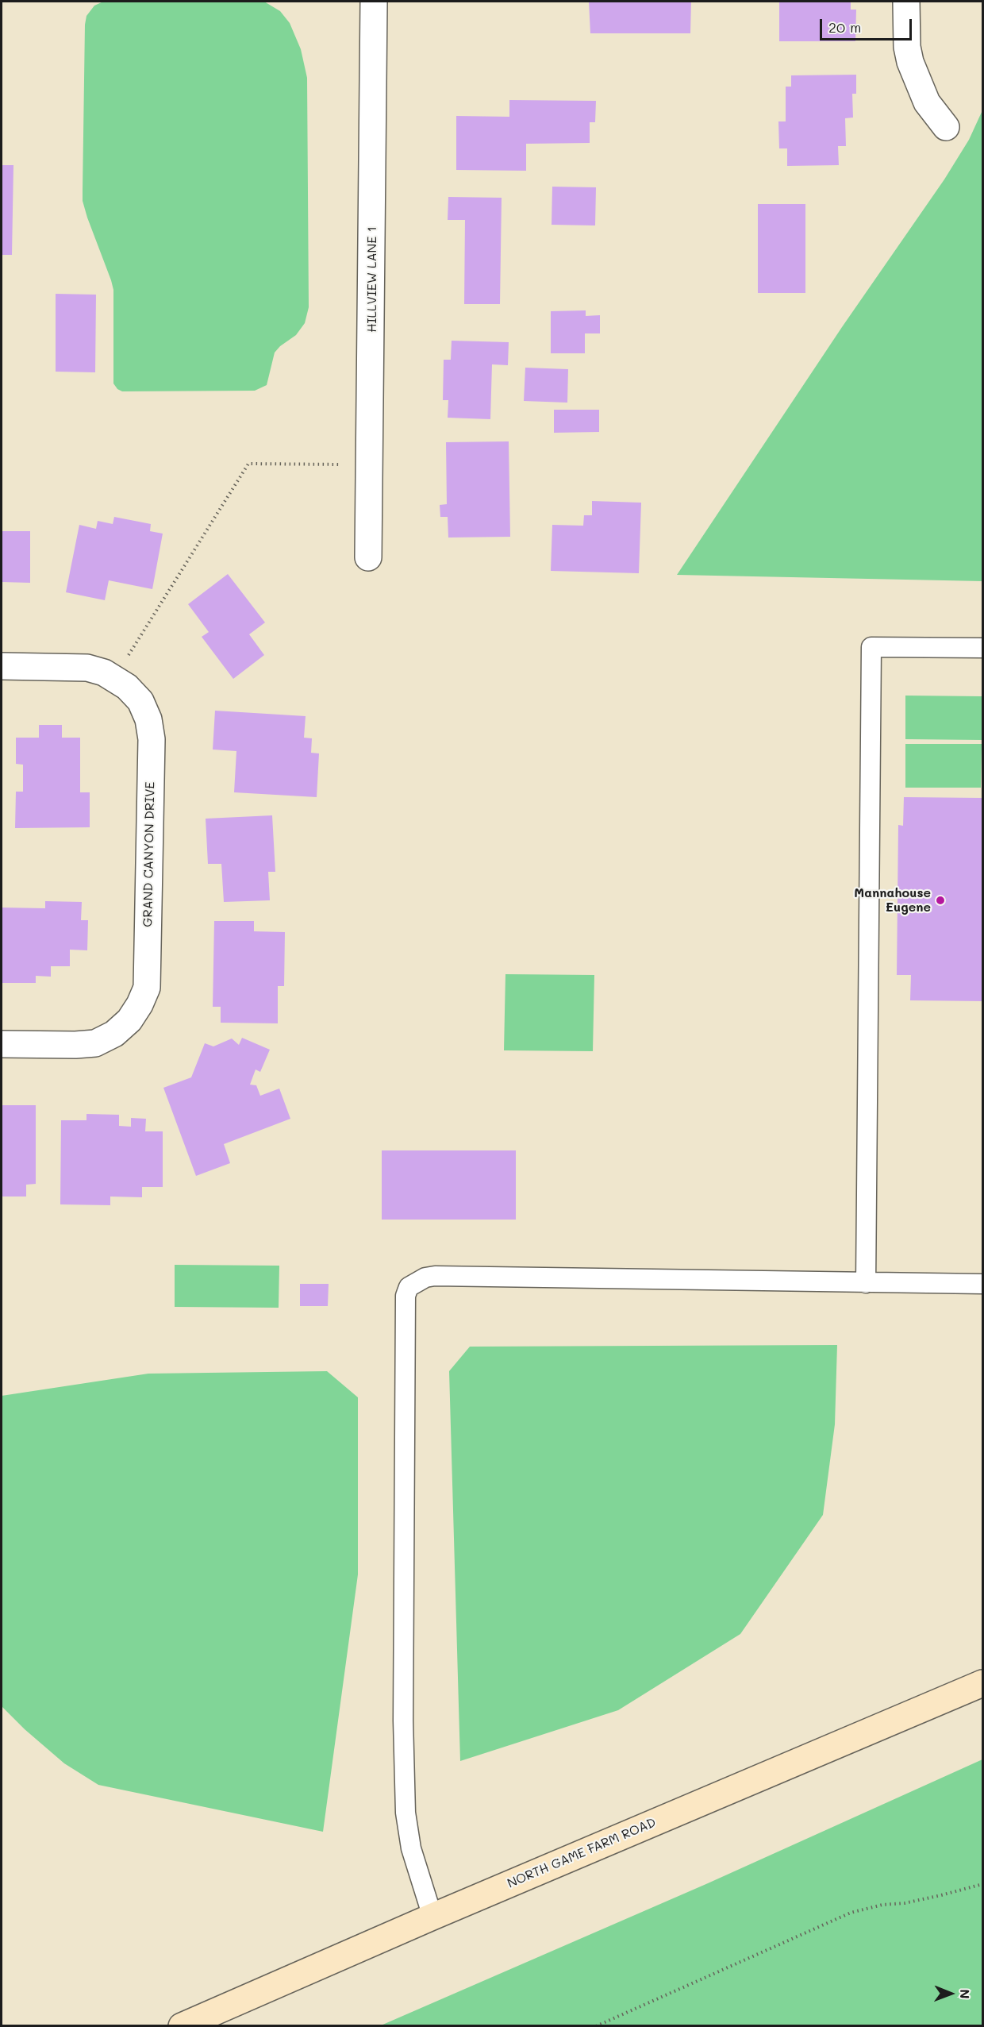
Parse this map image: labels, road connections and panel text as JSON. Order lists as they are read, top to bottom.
{
  "streets": {
    "main road": ["NORTH GAME FARM ROAD"],
    "street": ["HILLVIEW LANE 1", "GRAND CANYON DRIVE"]
  },
  "places": ["Mannahouse Eugene"],
  "scale_bar": "20 m",
  "north": "right"
}
